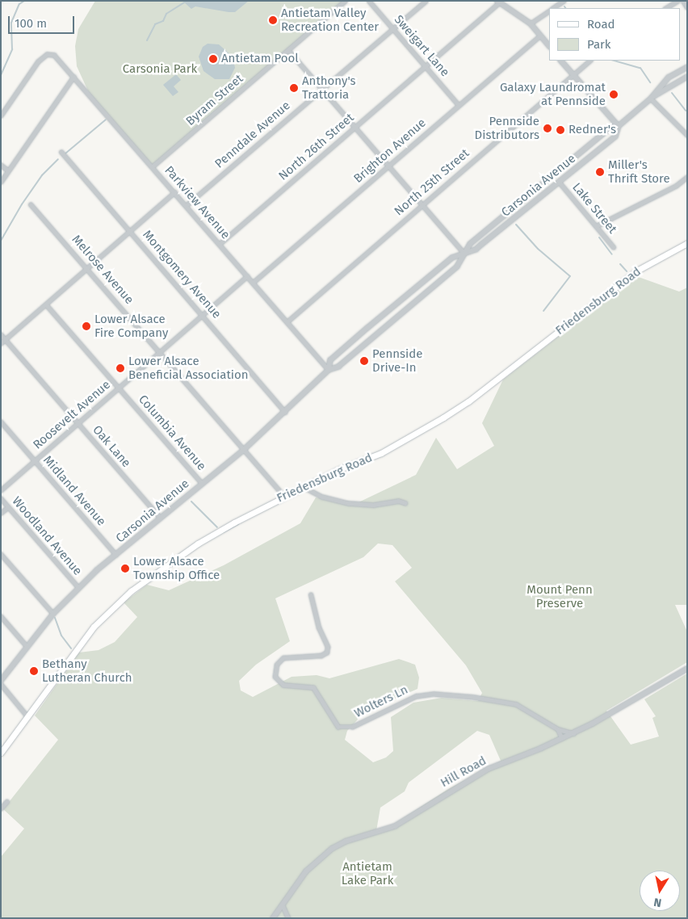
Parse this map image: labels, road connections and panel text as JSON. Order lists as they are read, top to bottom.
{
  "streets": {
    "main road": ["Friedensburg Road"],
    "street": [
      "Sweigart Lane",
      "Byram Street",
      "Penndale Avenue",
      "North 26th Street",
      "Brighton Avenue",
      "North 25th Street",
      "Carsonia Avenue",
      "Parkview Avenue",
      "Lake Street",
      "Melrose Avenue",
      "Montgomery Avenue",
      "Roosevelt Avenue",
      "Columbia Avenue",
      "Oak Lane",
      "Midland Avenue",
      "Woodland Avenue",
      "Wolters Ln",
      "Hill Road"
    ]
  },
  "crossings": [
    ["Sweigart Lane", "Penndale Avenue"],
    ["Sweigart Lane", "North 26th Street"],
    ["Sweigart Lane", "Brighton Avenue"],
    ["Byram Street", "Parkview Avenue"],
    ["Penndale Avenue", "Parkview Avenue"],
    ["North 26th Street", "Parkview Avenue"],
    ["Brighton Avenue", "Parkview Avenue"],
    ["North 25th Street", "Parkview Avenue"],
    ["Carsonia Avenue", "Parkview Avenue"],
    ["Carsonia Avenue", "Lake Street"],
    ["Carsonia Avenue", "Melrose Avenue"],
    ["Carsonia Avenue", "Montgomery Avenue"],
    ["Carsonia Avenue", "Columbia Avenue"],
    ["Carsonia Avenue", "Oak Lane"],
    ["Carsonia Avenue", "Midland Avenue"],
    ["Carsonia Avenue", "Woodland Avenue"],
    ["Parkview Avenue", "Roosevelt Avenue"],
    ["Melrose Avenue", "Friedensburg Road"],
    ["Melrose Avenue", "Roosevelt Avenue"],
    ["Montgomery Avenue", "Roosevelt Avenue"],
    ["Roosevelt Avenue", "Columbia Avenue"],
    ["Roosevelt Avenue", "Oak Lane"],
    ["Roosevelt Avenue", "Midland Avenue"]
  ],
  "parks": ["Carsonia Park", "Mount Penn Preserve", "Antietam Lake Park"],
  "places": [
    "Antietam Valley Recreation Center",
    "Antietam Pool",
    "Anthony's Trattoria",
    "Galaxy Laundromat at Pennside",
    "Pennside Distributors",
    "Redner's",
    "Miller's Thrift Store",
    "Lower Alsace Fire Company",
    "Pennside Drive-In",
    "Lower Alsace Beneficial Association",
    "Lower Alsace Township Office",
    "Bethany Lutheran Church"
  ],
  "legend": ["Road", "Park"],
  "scale_bar": "100 m",
  "north": "bottom"
}
